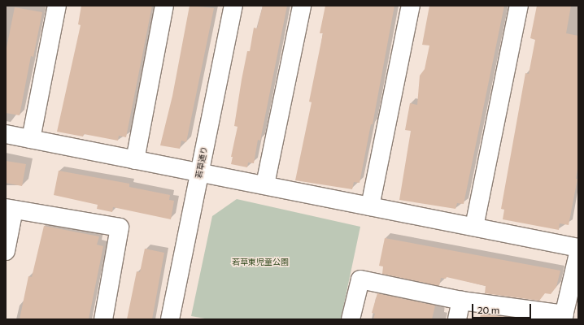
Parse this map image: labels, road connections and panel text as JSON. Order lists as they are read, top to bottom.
{
  "streets": {
    "street": ["若草通り"]
  },
  "parks": ["若草東児童公園"],
  "scale_bar": "20 m"
}
